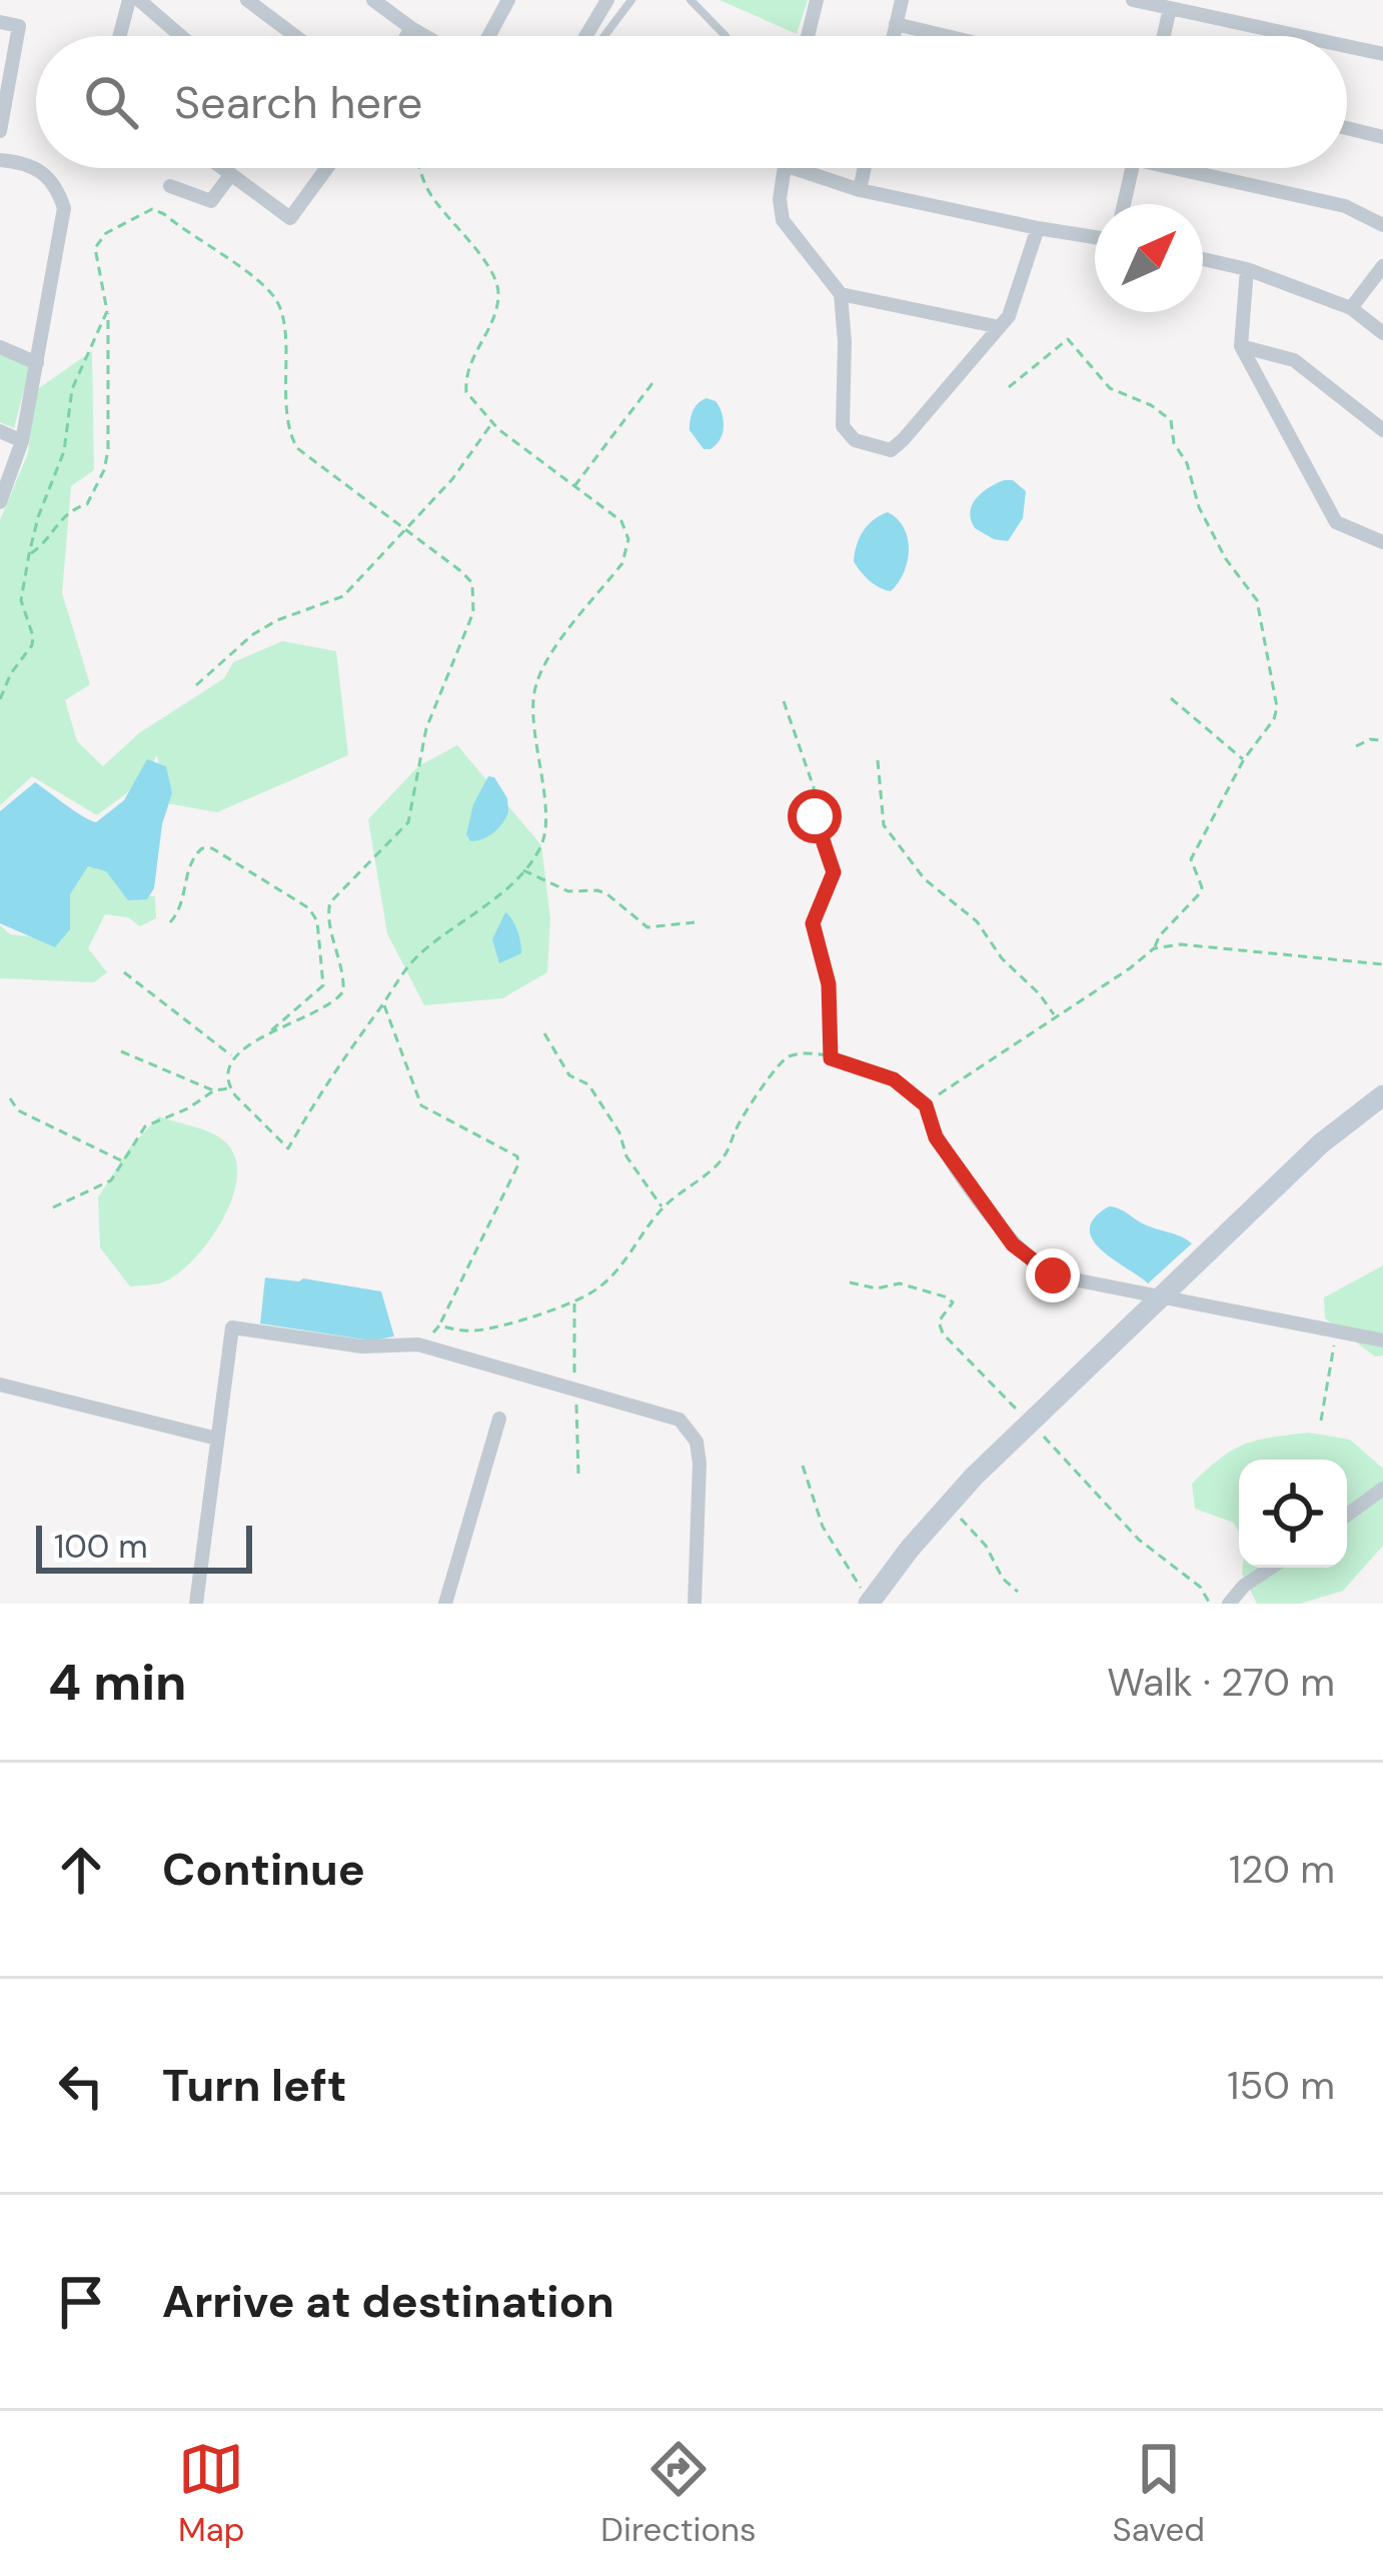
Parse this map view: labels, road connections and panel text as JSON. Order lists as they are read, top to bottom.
{
  "scale_bar": "100 m",
  "north": "top right",
  "page": {
    "search": "Search here",
    "scale": "100 m",
    "heading": ["4 min", "Walk · 270 m"],
    "list": [
      ["Continue", "120 m"],
      ["Turn left", "150 m"],
      "Arrive at destination"
    ],
    "nav": ["Map", "Directions", "Saved"]
  }
}
